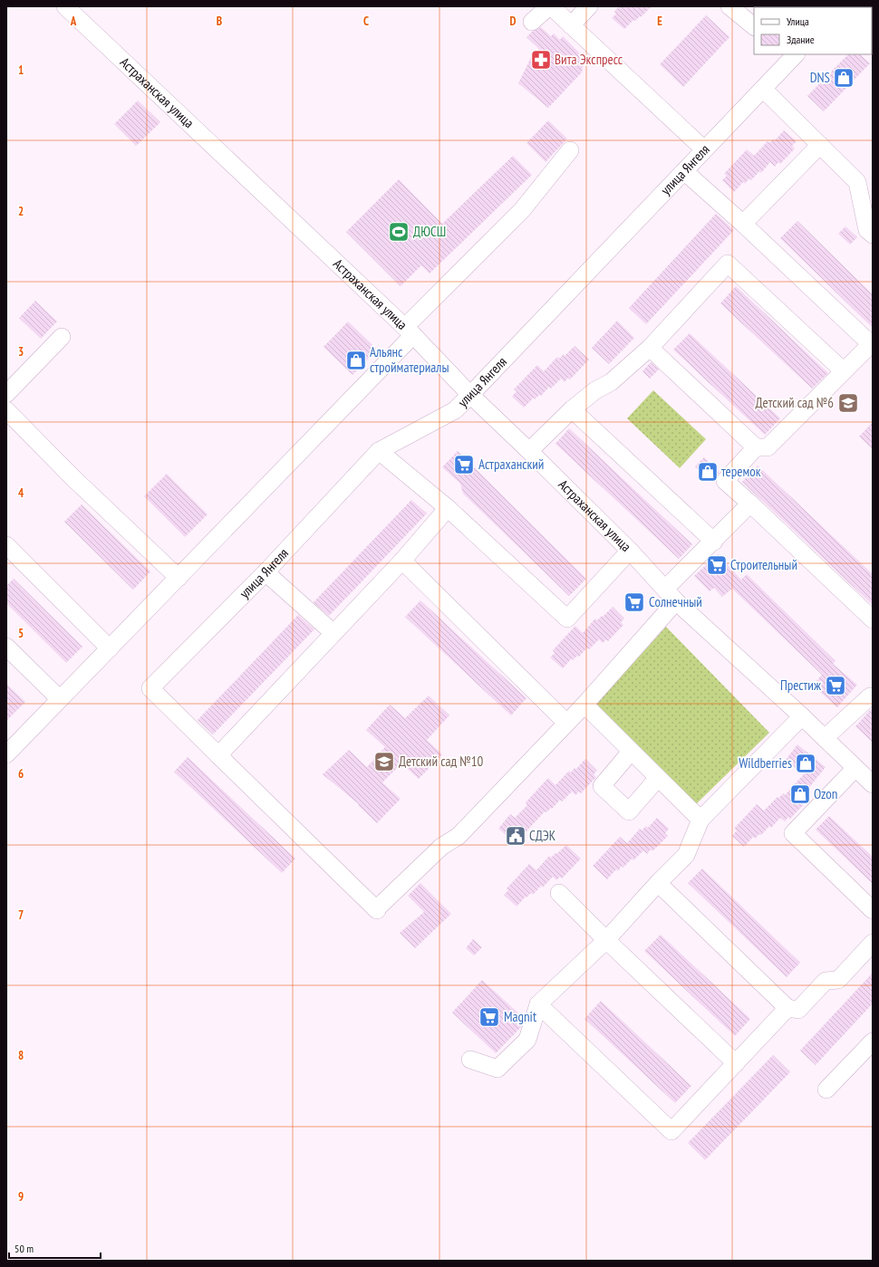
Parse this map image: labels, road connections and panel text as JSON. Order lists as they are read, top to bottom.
{
  "streets": {
    "street": ["Астраханская улица", "улица Янгеля"]
  },
  "crossings": [
    ["Астраханская улица", "улица Янгеля"]
  ],
  "places": {
    "pharmacy": ["Вита Экспресс"],
    "shop": [
      "DNS",
      "Альянс стройматериалы",
      "теремок",
      "Wildberries",
      "Ozon"
    ],
    "sports": ["ДЮСШ"],
    "school or university": ["Детский сад №6", "Детский сад №10"],
    "supermarket": [
      "Астраханский",
      "Строительный",
      "Солнечный",
      "Престиж",
      "Magnit"
    ],
    "public building": ["СДЭК"]
  },
  "legend": ["Улица", "Здание"],
  "scale_bar": "50 m",
  "grid": {
    "columns": [
      "A",
      "B",
      "C",
      "D",
      "E"
    ],
    "rows": [
      "1",
      "2",
      "3",
      "4",
      "5",
      "6",
      "7",
      "8",
      "9"
    ]
  }
}
